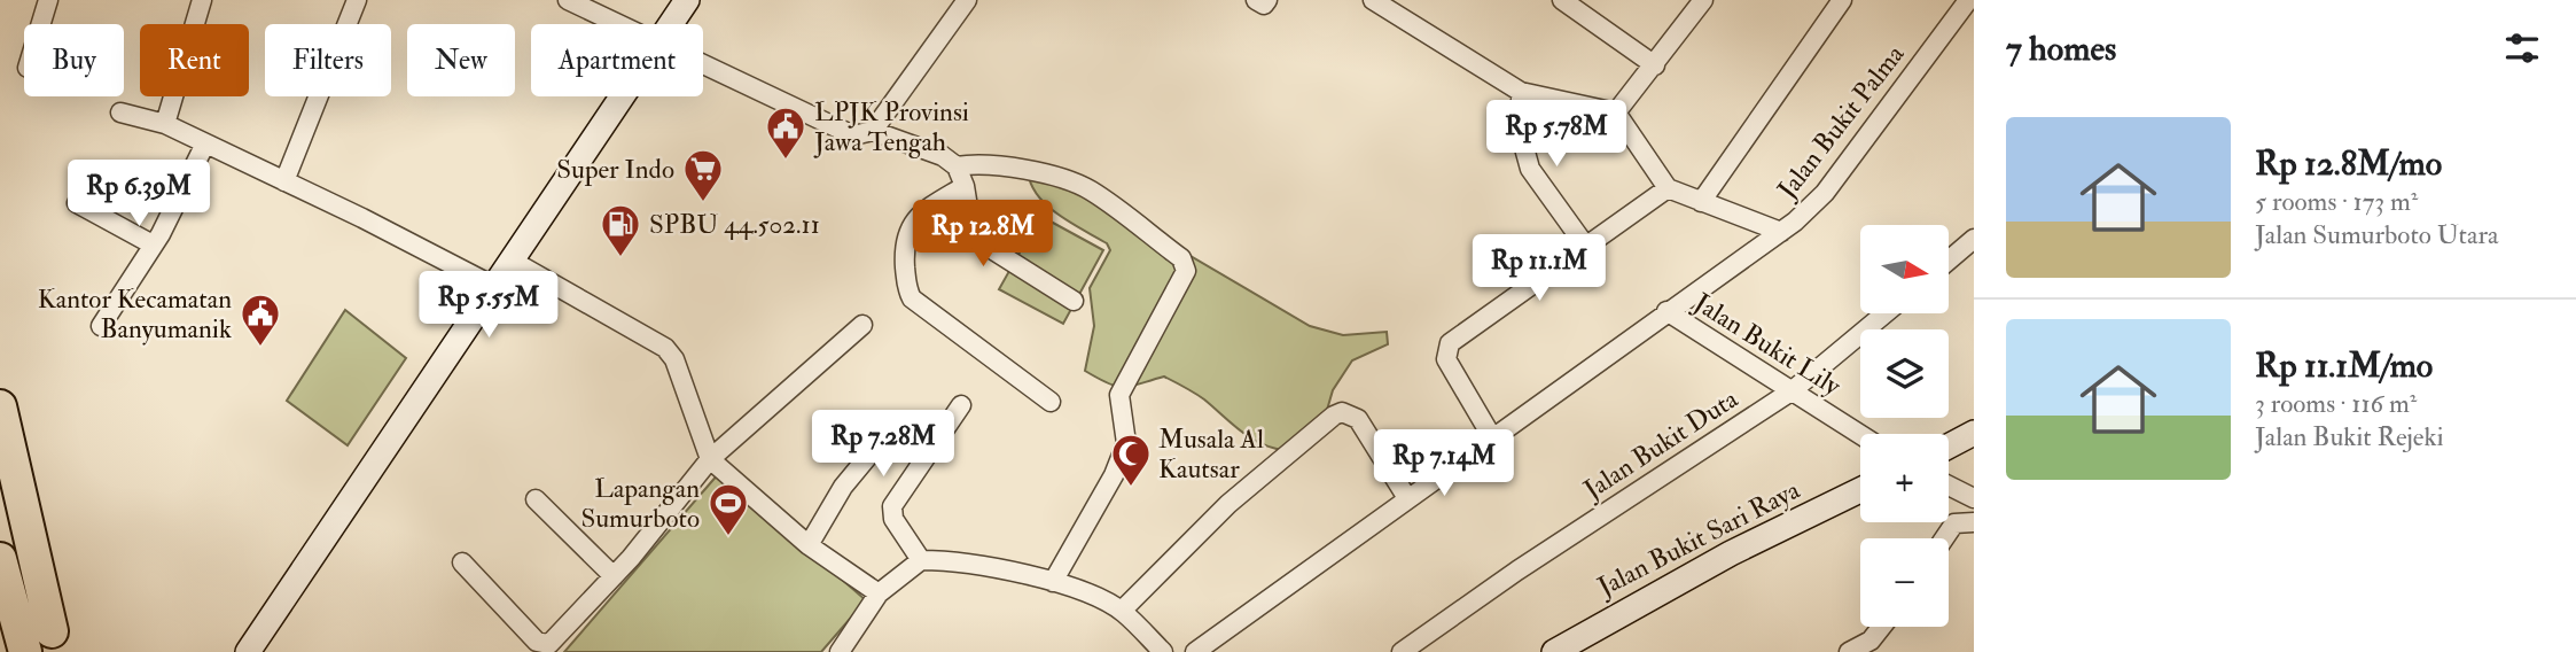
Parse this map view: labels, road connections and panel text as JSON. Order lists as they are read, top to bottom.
{
  "streets": {
    "main road": ["Jalan Bukit Sari Raya"],
    "street": ["Jalan Bukit Palma", "Jalan Bukit Lily", "Jalan Bukit Duta"]
  },
  "crossings": [
    ["Jalan Bukit Palma", "Jalan Bukit Lily"],
    ["Jalan Bukit Lily", "Jalan Bukit Duta"]
  ],
  "places": {
    "public building": ["LPJK Provinsi Jawa Tengah", "Kantor Kecamatan Banyumanik"],
    "supermarket": ["Super Indo"],
    "fuel station": ["SPBU 44.502.11"],
    "mosque": ["Musala Al Kautsar"],
    "sports": ["Lapangan Sumurboto"]
  },
  "north": "right",
  "page": {
    "heading": "7 homes",
    "chip": [
      "Buy",
      "Rent",
      "Filters",
      "New",
      "Apartment"
    ],
    "list": [
      {
        "name": "Rp 12.8M/mo",
        "note": "5 rooms · 173 m² · Jalan Sumurboto Utara"
      },
      {
        "name": "Rp 11.1M/mo",
        "note": "3 rooms · 116 m² · Jalan Bukit Rejeki"
      }
    ],
    "price": [
      "Rp 5.78M",
      "Rp 6.39M",
      "Rp 12.8M",
      "Rp 11.1M",
      "Rp 5.55M",
      "Rp 7.28M",
      "Rp 7.14M"
    ],
    "map_buttons": ["+", "−"]
  }
}
